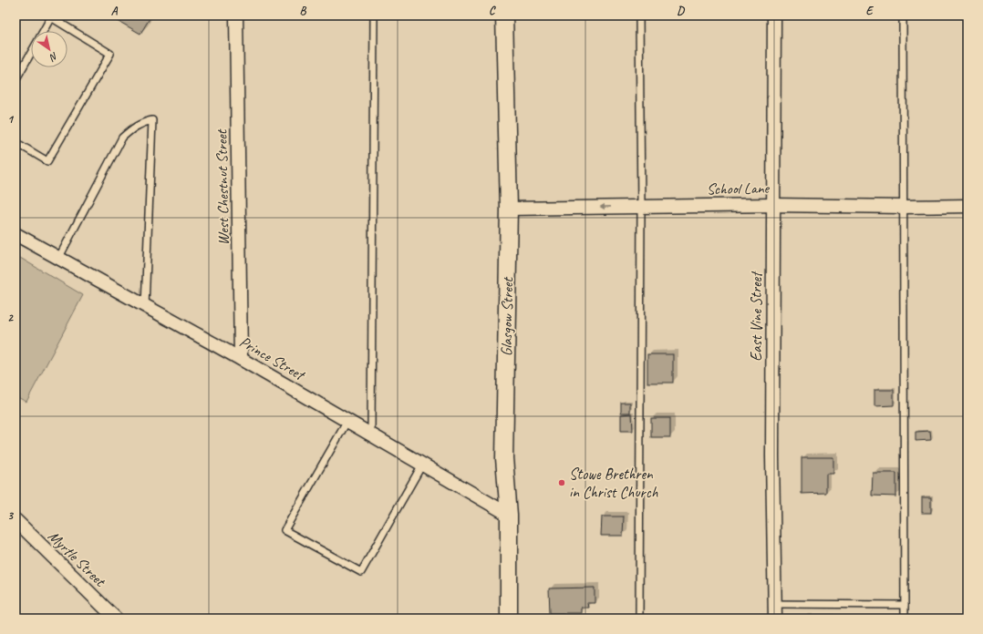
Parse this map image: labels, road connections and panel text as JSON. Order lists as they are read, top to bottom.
{
  "streets": {
    "street": [
      "West Chestnut Street",
      "School Lane",
      "Glasgow Street",
      "East Vine Street",
      "Prince Street",
      "Myrtle Street"
    ]
  },
  "crossings": [
    ["West Chestnut Street", "Prince Street"],
    ["School Lane", "Glasgow Street"],
    ["School Lane", "East Vine Street"],
    ["Glasgow Street", "Prince Street"]
  ],
  "places": ["Stowe Brethren in Christ Church"],
  "north": "bottom right",
  "grid": {
    "columns": [
      "A",
      "B",
      "C",
      "D",
      "E"
    ],
    "rows": ["1", "2", "3"]
  }
}
